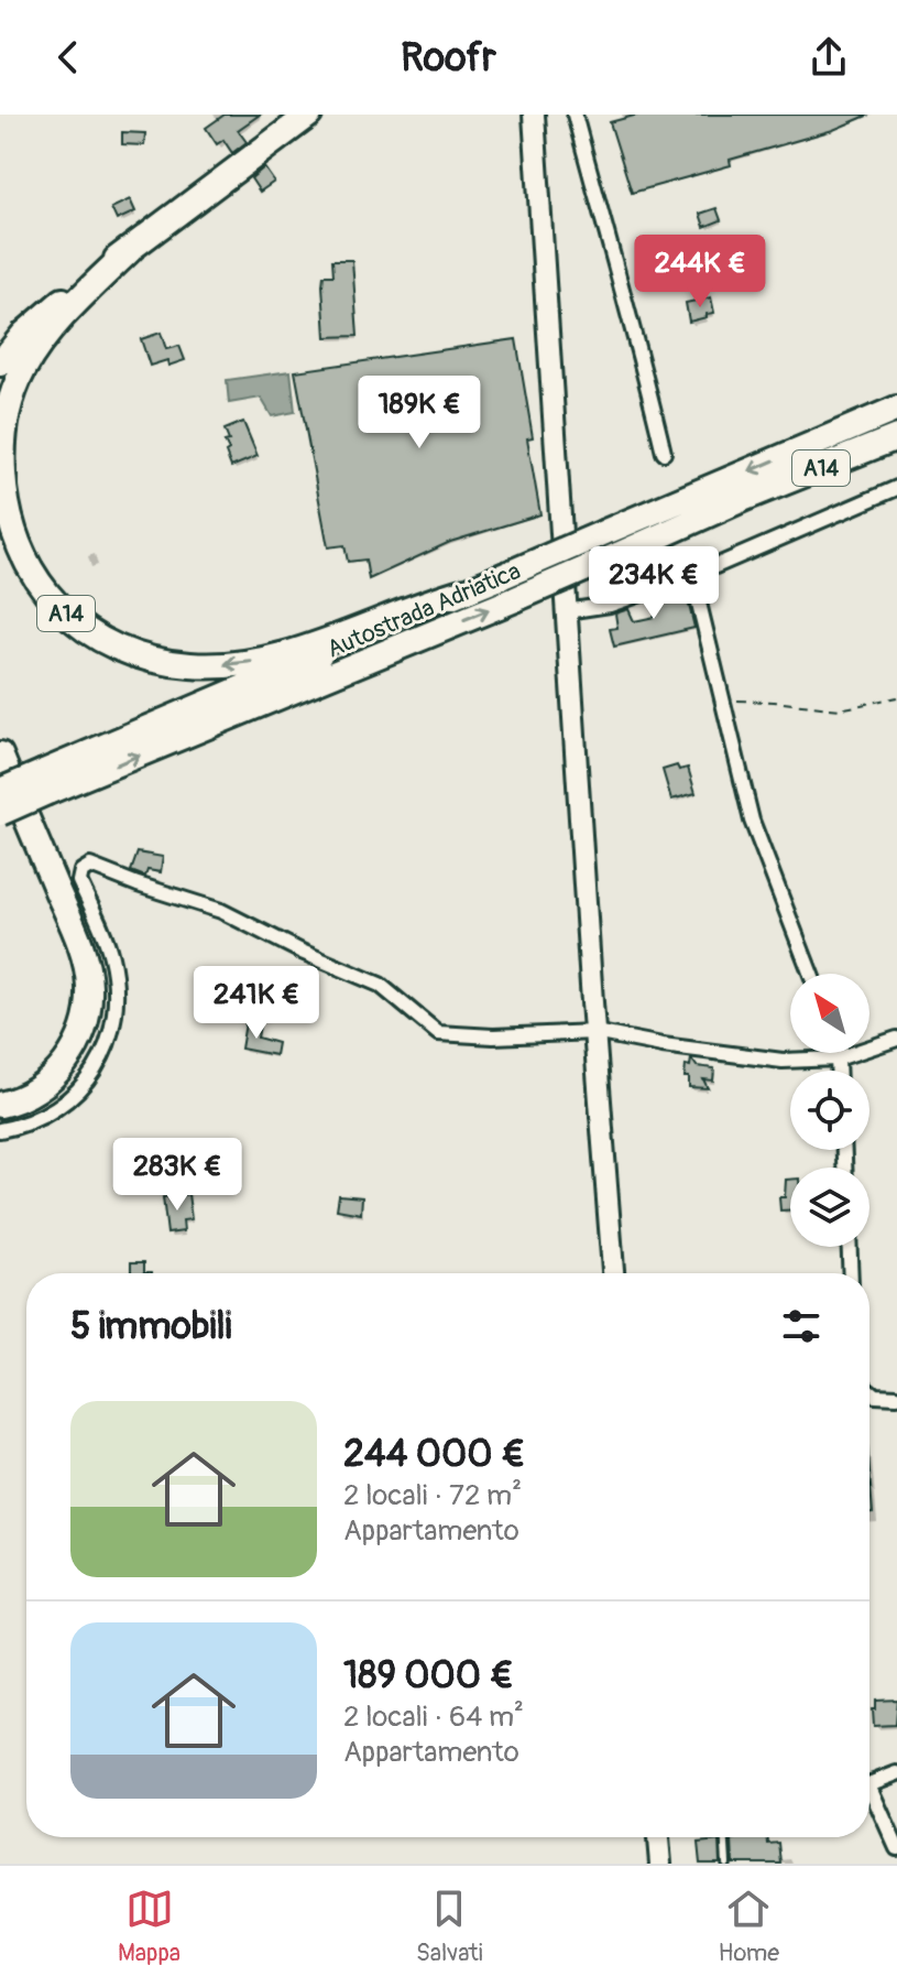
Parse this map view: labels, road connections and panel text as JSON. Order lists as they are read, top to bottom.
{
  "streets": {
    "highway": ["A14", "Autostrada Adriatica"]
  },
  "crossings": [
    ["A14", "Autostrada Adriatica"]
  ],
  "north": "top left",
  "page": {
    "header": "Roofr",
    "price": [
      "244K €",
      "189K €",
      "234K €",
      "241K €",
      "283K €"
    ],
    "heading": "5 immobili",
    "list": [
      {
        "name": "244 000 €",
        "note": "2 locali · 72 m² · Appartamento"
      },
      {
        "name": "189 000 €",
        "note": "2 locali · 64 m² · Appartamento"
      }
    ],
    "tabs": ["Mappa", "Salvati", "Home"]
  }
}
